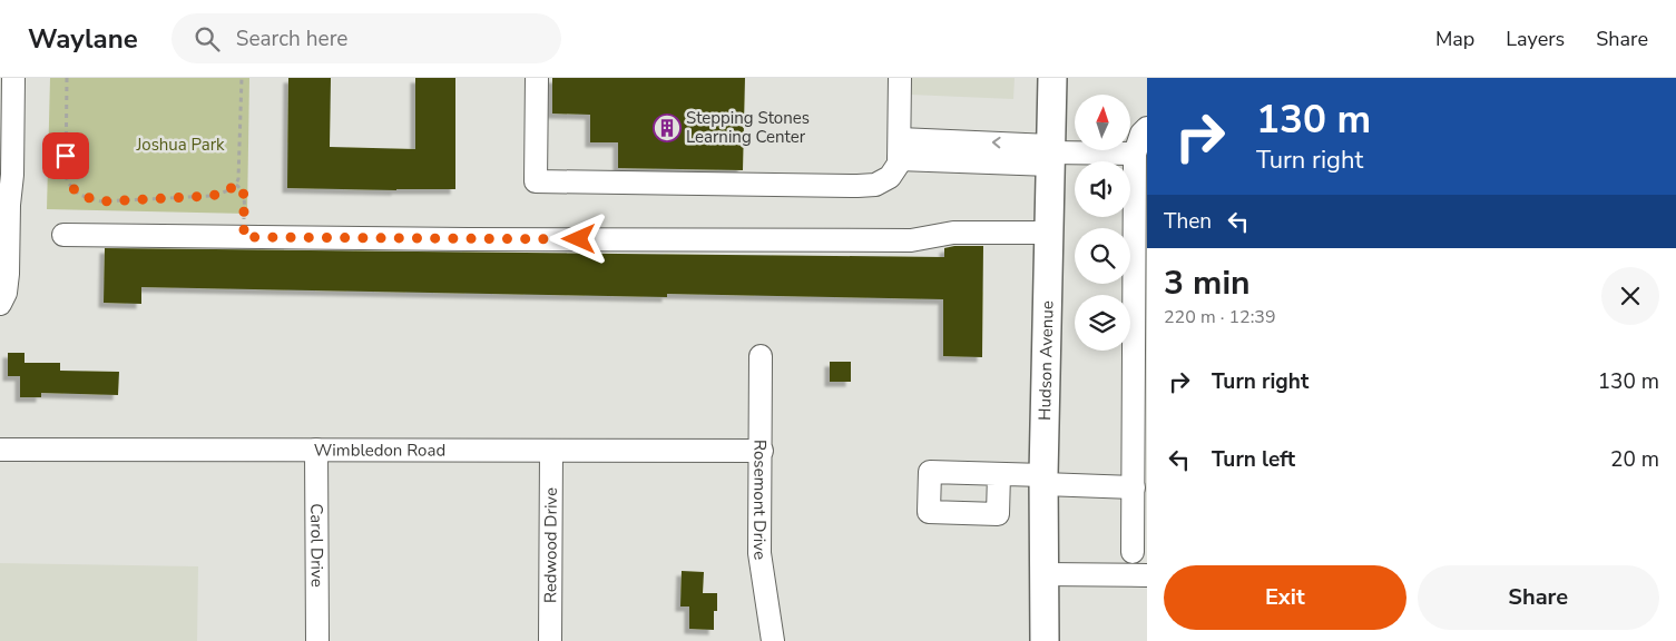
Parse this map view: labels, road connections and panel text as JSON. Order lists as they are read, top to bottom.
{
  "streets": {
    "main road": ["Hudson Avenue"],
    "street": [
      "Wimbledon Road",
      "Rosemont Drive",
      "Carol Drive",
      "Redwood Drive"
    ]
  },
  "crossings": [
    ["Wimbledon Road", "Rosemont Drive"],
    ["Wimbledon Road", "Carol Drive"],
    ["Wimbledon Road", "Redwood Drive"]
  ],
  "parks": ["Joshua Park"],
  "places": {
    "building": ["Stepping Stones Learning Center"]
  },
  "north": "top",
  "page": {
    "header": "Waylane",
    "search": "Search here",
    "nav": ["Map", "Layers", "Share"],
    "turn": ["130 m", "Turn right"],
    "then": "Then",
    "heading": ["3 min", "220 m · 12:39"],
    "list": [
      {
        "name": "Turn right",
        "value": "130 m"
      },
      {
        "name": "Turn left",
        "value": "20 m"
      }
    ],
    "buttons": ["Exit", "Share"]
  }
}
